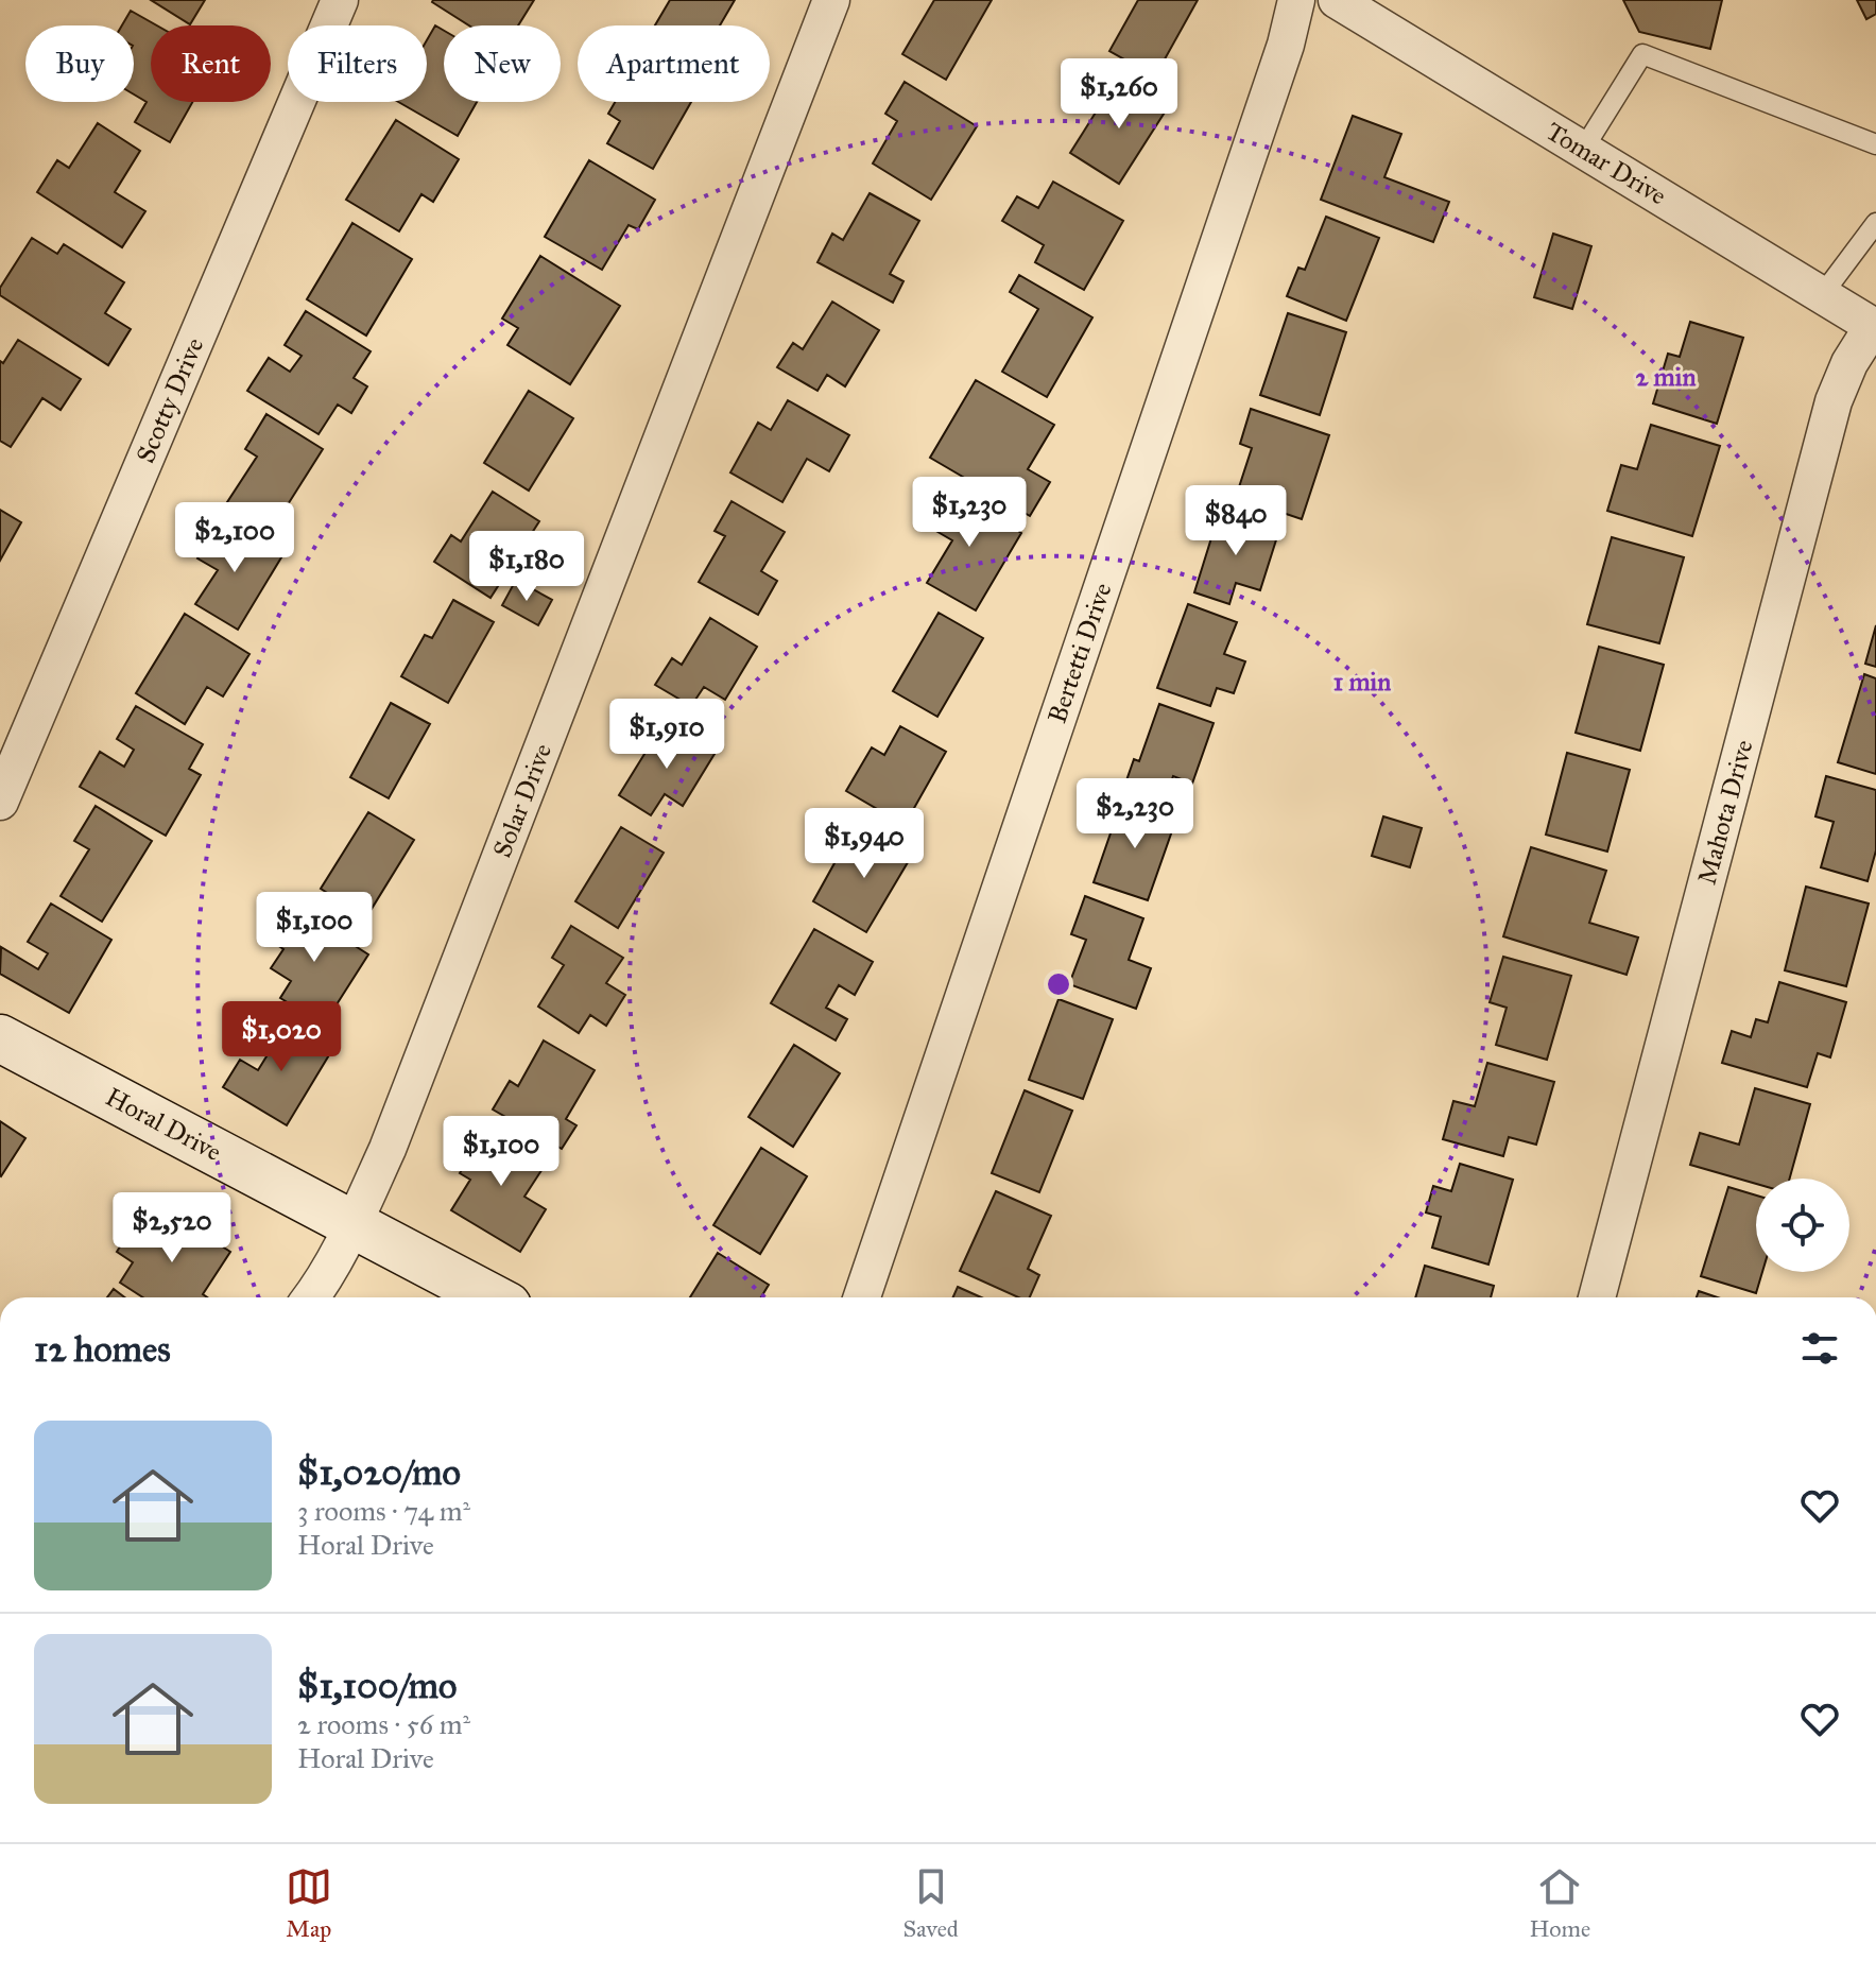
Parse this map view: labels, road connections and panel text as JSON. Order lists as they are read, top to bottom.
{
  "streets": {
    "street": [
      "Tomar Drive",
      "Scotty Drive",
      "Bertetti Drive",
      "Solar Drive",
      "Mahota Drive",
      "Horal Drive"
    ]
  },
  "crossings": [
    ["Tomar Drive", "Mahota Drive"],
    ["Solar Drive", "Horal Drive"]
  ],
  "page": {
    "chip": [
      "Buy",
      "Rent",
      "Filters",
      "New",
      "Apartment"
    ],
    "price": [
      "$1,260",
      "$1,230",
      "$840",
      "$2,100",
      "$1,180",
      "$1,910",
      "$2,230",
      "$1,940",
      "$1,100",
      "$1,020",
      "$1,100",
      "$2,520"
    ],
    "heading": "12 homes",
    "list": [
      {
        "name": "$1,020/mo",
        "note": "3 rooms · 74 m² · Horal Drive"
      },
      {
        "name": "$1,100/mo",
        "note": "2 rooms · 56 m² · Horal Drive"
      }
    ],
    "tabs": ["Map", "Saved", "Home"]
  },
  "rings": ["2 min", "1 min"]
}
